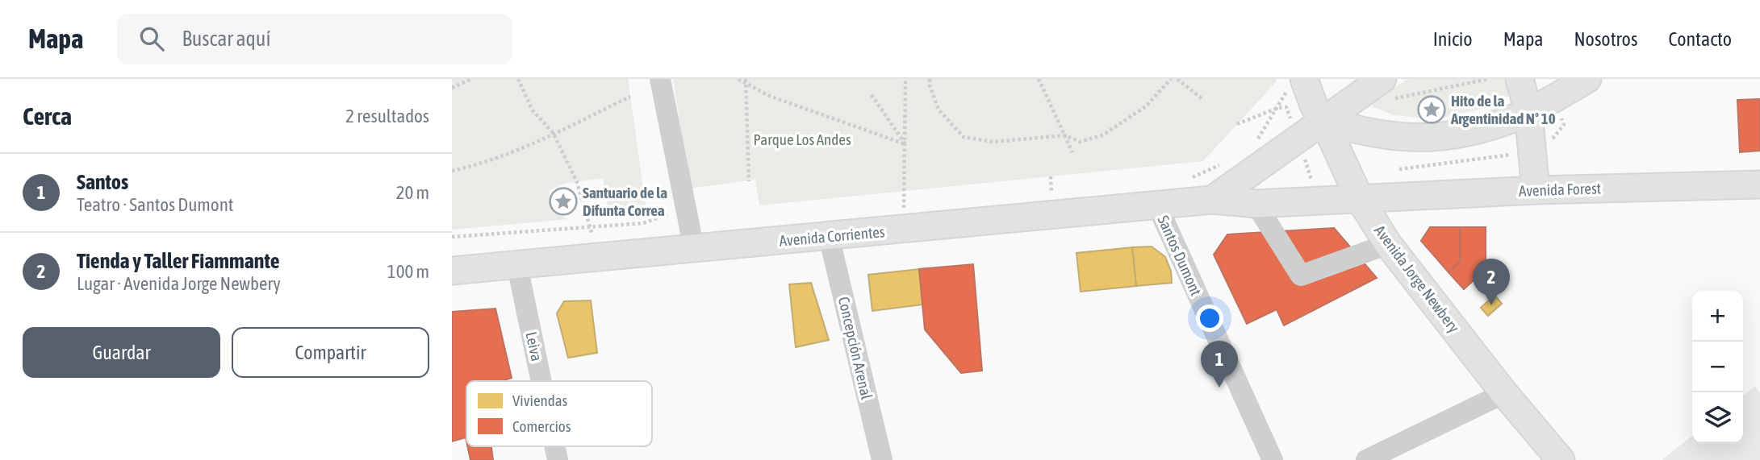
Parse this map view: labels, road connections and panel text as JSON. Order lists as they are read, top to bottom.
{
  "streets": {
    "main road": ["Avenida Forest", "Avenida Corrientes", "Avenida Jorge Newbery"],
    "street": ["Santos Dumont", "Leiva", "Concepción Arenal"]
  },
  "crossings": [
    ["Avenida Forest", "Avenida Corrientes"],
    ["Avenida Forest", "Avenida Jorge Newbery"],
    ["Avenida Corrientes", "Santos Dumont"],
    ["Avenida Corrientes", "Avenida Jorge Newbery"],
    ["Avenida Corrientes", "Leiva"],
    ["Avenida Corrientes", "Concepción Arenal"]
  ],
  "parks": ["Parque Los Andes"],
  "places": {
    "place": ["Hito de la Argentinidad Nº 10", "Santuario de la Difunta Correa"]
  },
  "legend": ["Viviendas", "Comercios"],
  "page": {
    "header": "Mapa",
    "search": "Buscar aquí",
    "nav": [
      "Inicio",
      "Mapa",
      "Nosotros",
      "Contacto"
    ],
    "heading": ["Cerca", "2 resultados"],
    "list": [
      {
        "mark": "1",
        "name": "Santos",
        "note": "Teatro · Santos Dumont",
        "value": "20 m"
      },
      {
        "mark": "2",
        "name": "Tienda y Taller Fiammante",
        "note": "Lugar · Avenida Jorge Newbery",
        "value": "100 m"
      }
    ],
    "pins": ["2", "1"],
    "map_buttons": ["+", "−"],
    "buttons": ["Guardar", "Compartir"]
  }
}
